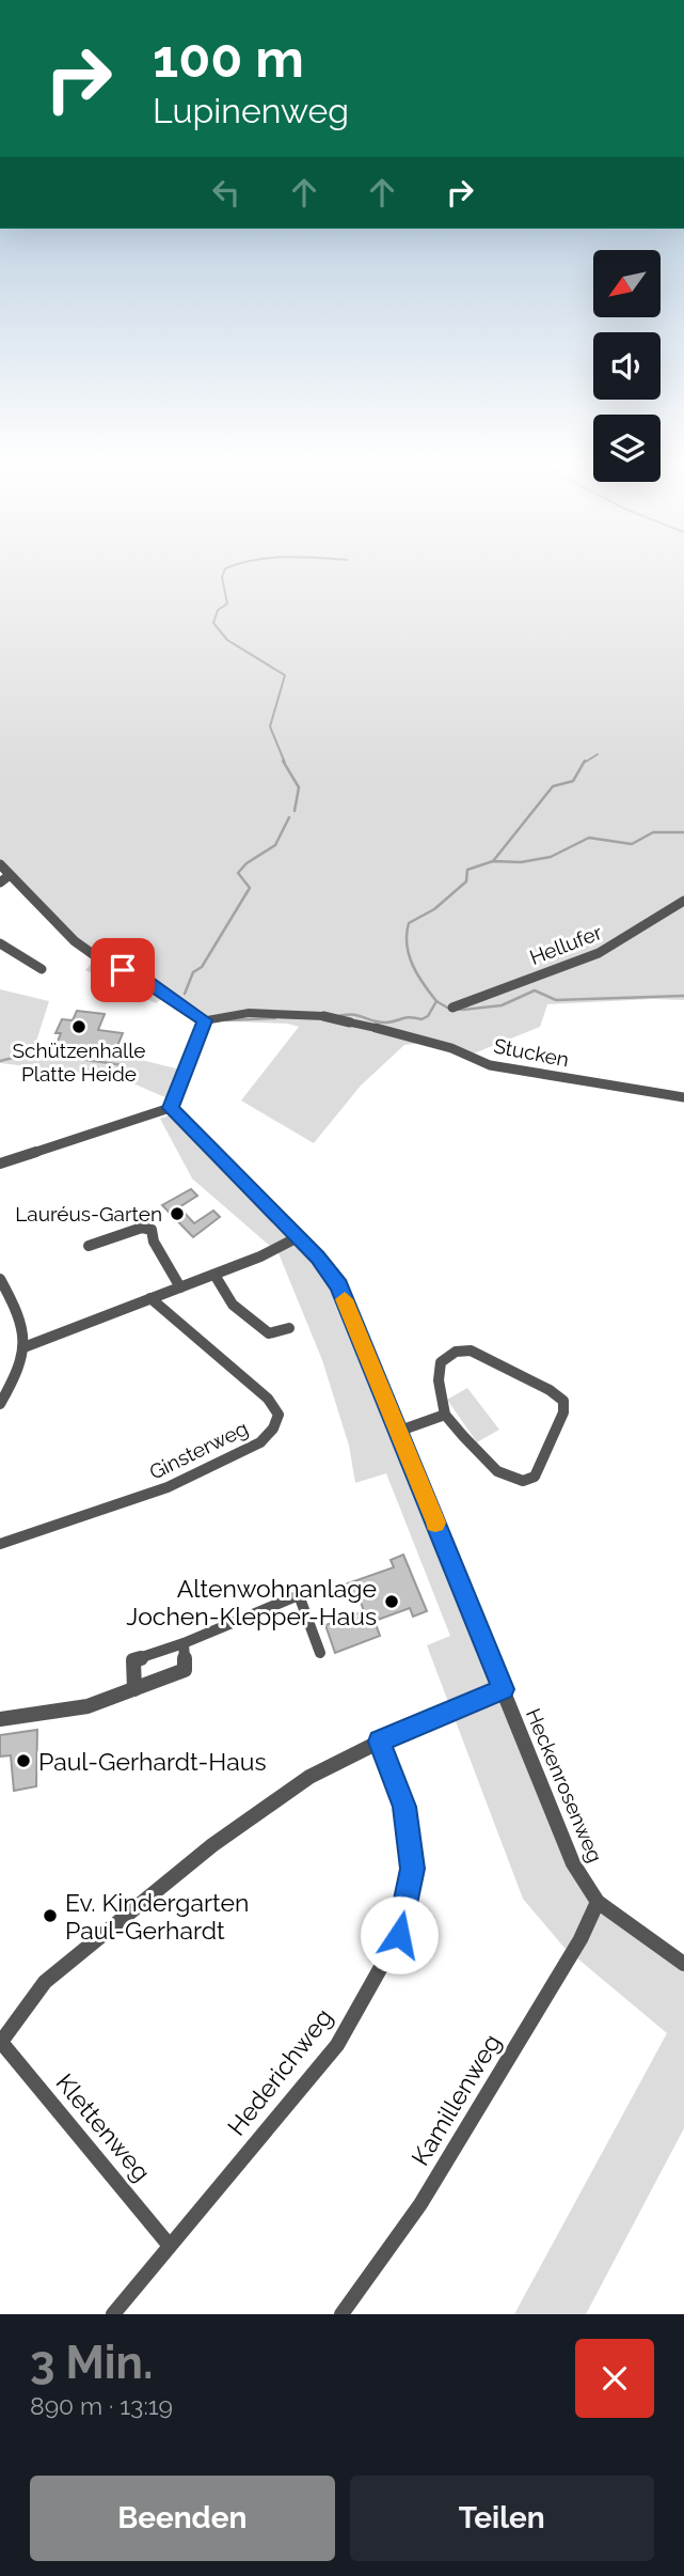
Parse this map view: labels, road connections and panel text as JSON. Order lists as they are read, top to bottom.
{
  "streets": {
    "street": [
      "Hellufer",
      "Stucken",
      "Ginsterweg",
      "Heckenrosenweg",
      "Hederichweg",
      "Kamillenweg",
      "Klettenweg"
    ]
  },
  "crossings": [
    ["Heckenrosenweg", "Kamillenweg"],
    ["Hederichweg", "Klettenweg"]
  ],
  "places": [
    "Schützenhalle Platte Heide",
    "Lauréus-Garten",
    "Altenwohnanlage Jochen-Klepper-Haus",
    "Paul-Gerhardt-Haus",
    "Ev. Kindergarten Paul-Gerhardt"
  ],
  "north": "bottom left",
  "page": {
    "turn": ["100 m", "Lupinenweg"],
    "heading": ["3 Min.", "890 m · 13:19"],
    "buttons": ["Beenden", "Teilen"]
  }
}
